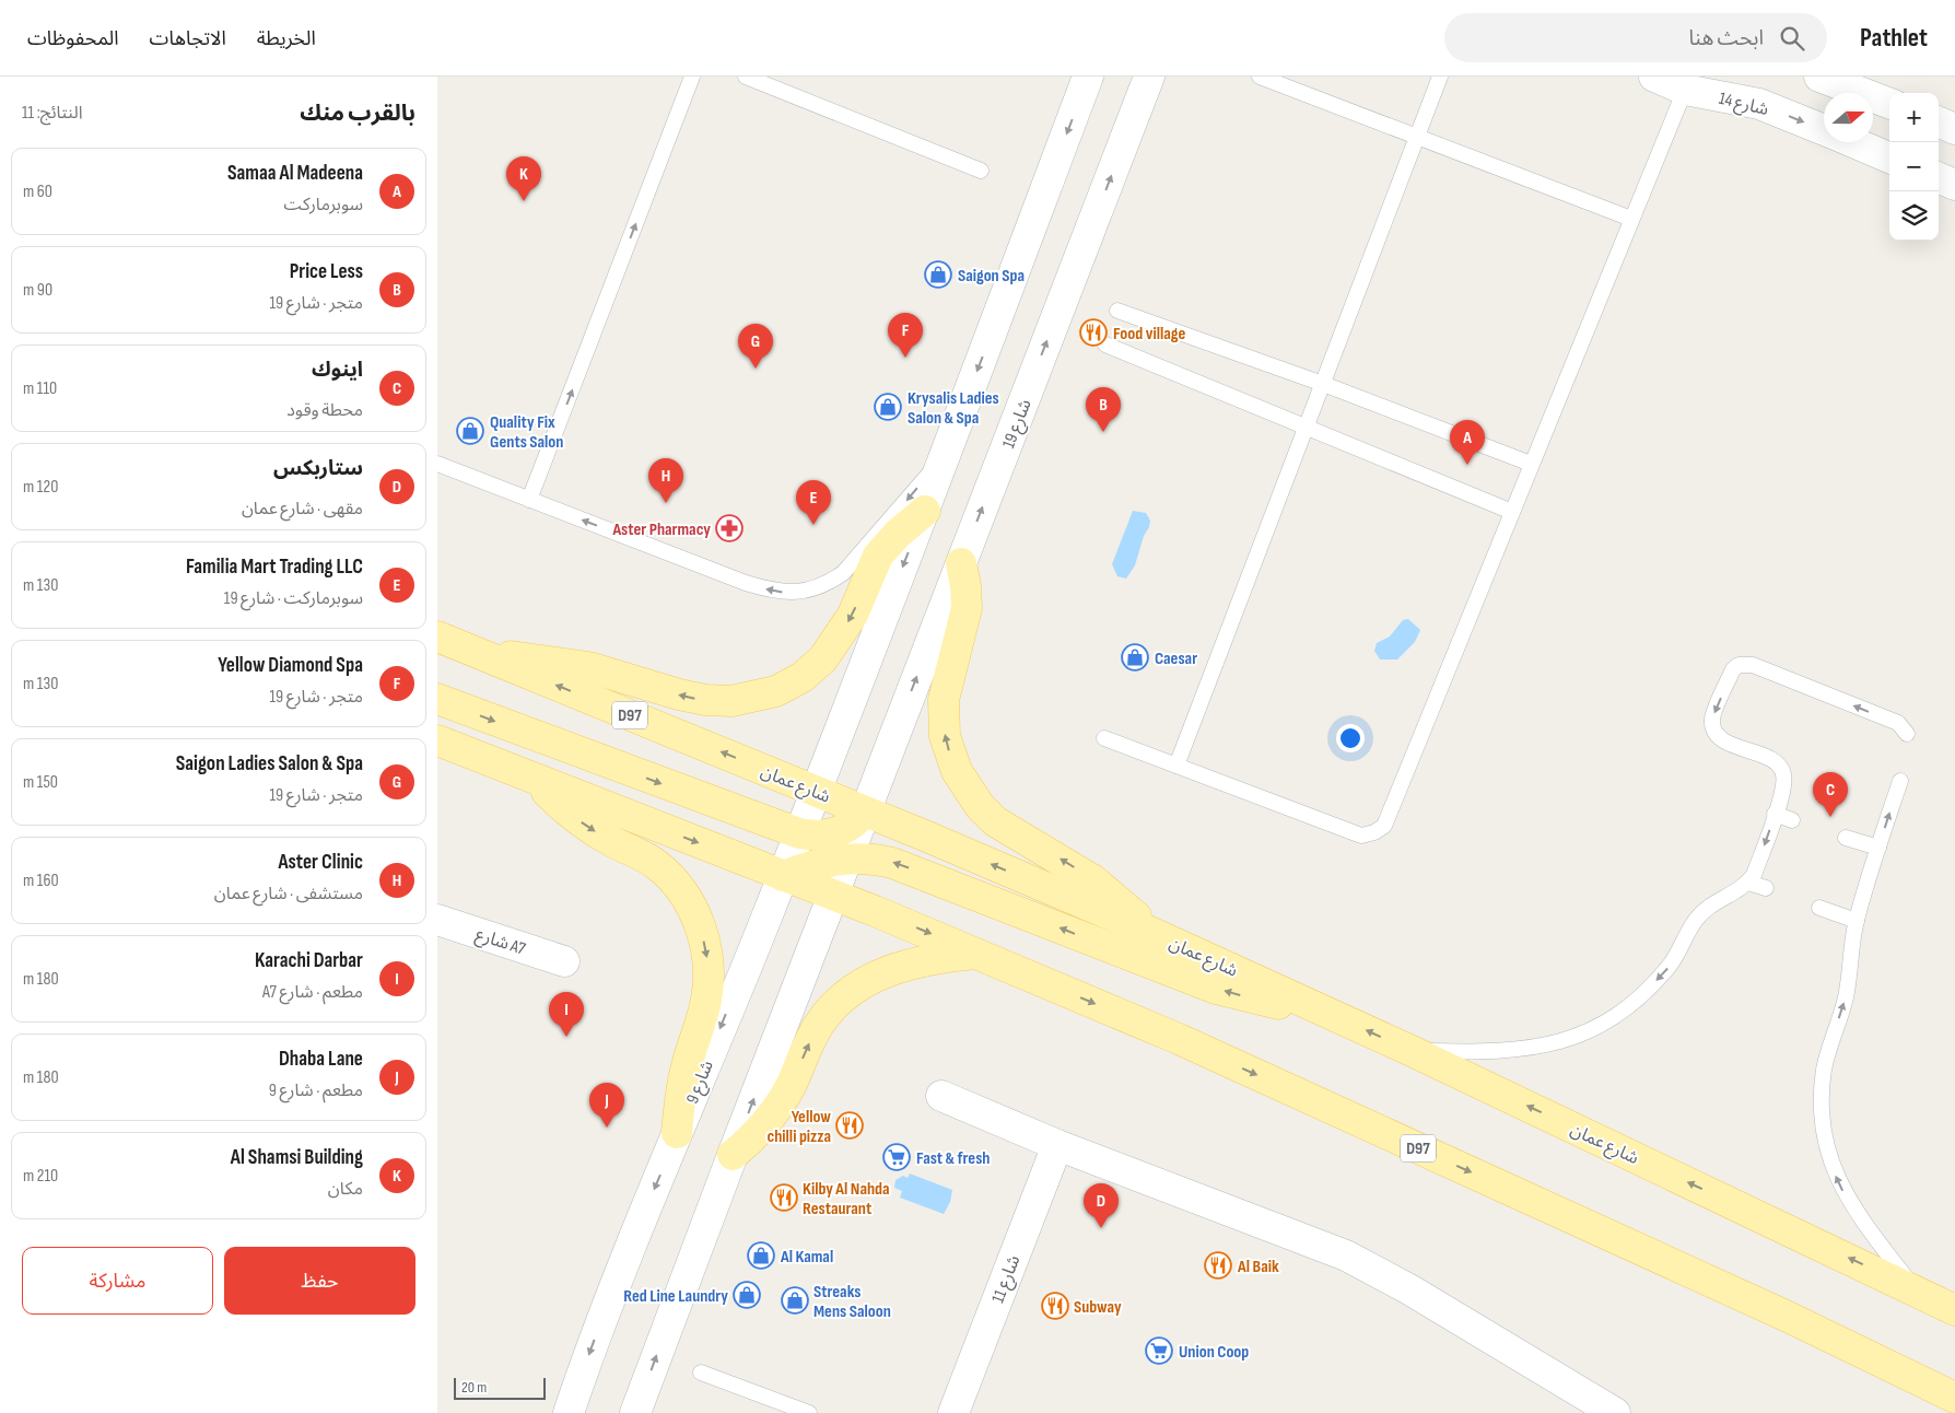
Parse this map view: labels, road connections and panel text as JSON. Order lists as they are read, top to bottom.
{
  "streets": {
    "main road": ["D97", "شارع عمان"],
    "street": [
      "شارع 14",
      "شارع 19",
      "شارع A7",
      "شارع 9",
      "شارع 11"
    ]
  },
  "crossings": [
    ["شارع 19", "شارع عمان"],
    ["D97", "شارع 9"],
    ["شارع عمان", "شارع 9"]
  ],
  "one_way": ["شارع 14"],
  "places": {
    "shop": [
      "Saigon Spa",
      "Krysalis Ladies Salon & Spa",
      "Quality Fix Gents Salon",
      "Caesar",
      "Al Kamal",
      "Red Line Laundry",
      "Streaks Mens Saloon"
    ],
    "restaurant": [
      "Food village",
      "Yellow chilli pizza",
      "Kilby Al Nahda Restaurant",
      "Al Baik",
      "Subway"
    ],
    "pharmacy": ["Aster Pharmacy"],
    "supermarket": ["Fast & fresh", "Union Coop"]
  },
  "scale_bar": "20 m",
  "north": "right",
  "page": {
    "header": "Pathlet",
    "search": "ابحث هنا",
    "nav": ["الخريطة", "الاتجاهات", "المحفوظات"],
    "heading": ["بالقرب منك", "النتائج: 11"],
    "map_buttons": ["+", "−"],
    "list": [
      {
        "mark": "A",
        "name": "Samaa Al Madeena",
        "note": "سوبرماركت",
        "value": "60 m"
      },
      {
        "mark": "B",
        "name": "Price Less",
        "note": "متجر · شارع 19",
        "value": "90 m"
      },
      {
        "mark": "C",
        "name": "اينوك",
        "note": "محطة وقود",
        "value": "110 m"
      },
      {
        "mark": "D",
        "name": "ستاربكس",
        "note": "مقهى · شارع عمان",
        "value": "120 m"
      },
      {
        "mark": "E",
        "name": "Familia Mart Trading LLC",
        "note": "سوبرماركت · شارع 19",
        "value": "130 m"
      },
      {
        "mark": "F",
        "name": "Yellow Diamond Spa",
        "note": "متجر · شارع 19",
        "value": "130 m"
      },
      {
        "mark": "G",
        "name": "Saigon Ladies Salon & Spa",
        "note": "متجر · شارع 19",
        "value": "150 m"
      },
      {
        "mark": "H",
        "name": "Aster Clinic",
        "note": "مستشفى · شارع عمان",
        "value": "160 m"
      },
      {
        "mark": "I",
        "name": "Karachi Darbar",
        "note": "مطعم · شارع A7",
        "value": "180 m"
      },
      {
        "mark": "J",
        "name": "Dhaba Lane",
        "note": "مطعم · شارع 9",
        "value": "180 m"
      },
      {
        "mark": "K",
        "name": "Al Shamsi Building",
        "note": "مكان",
        "value": "210 m"
      }
    ],
    "pins": [
      "K",
      "F",
      "G",
      "B",
      "A",
      "H",
      "E",
      "C",
      "I",
      "J",
      "D"
    ],
    "buttons": ["حفظ", "مشاركة"],
    "scale": "20 m"
  }
}
